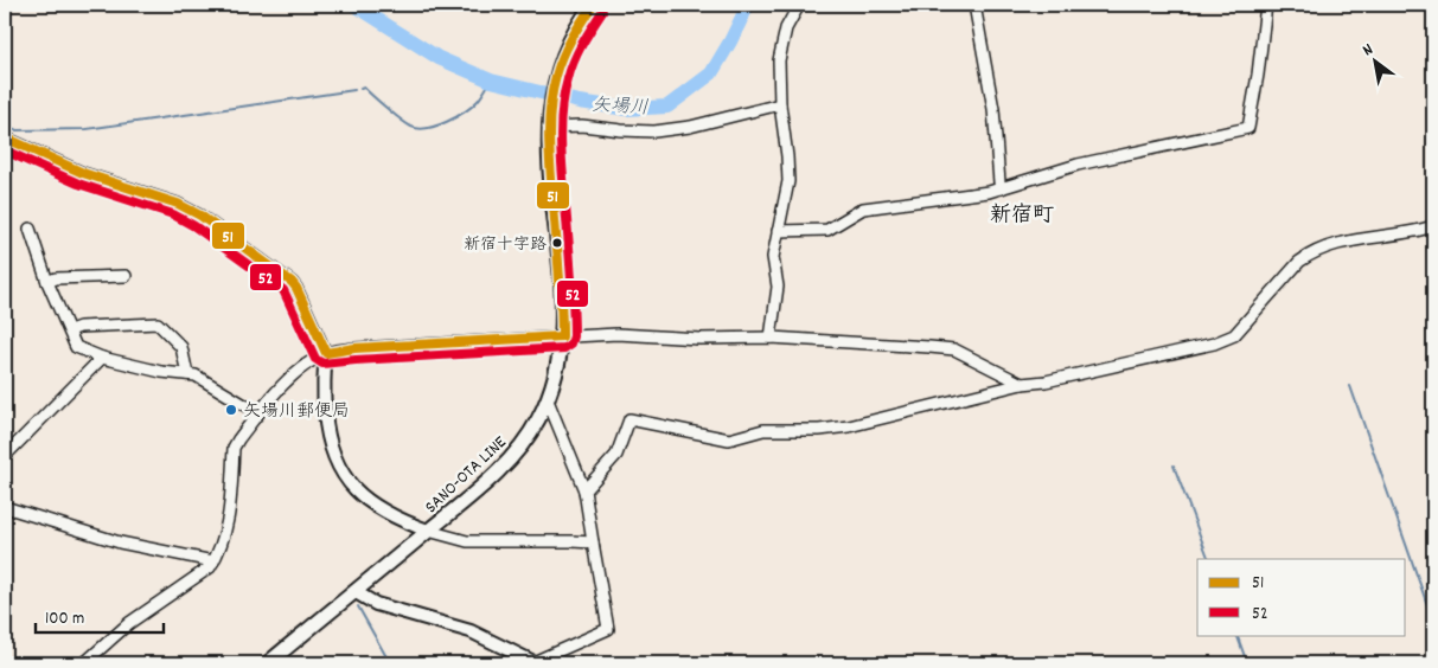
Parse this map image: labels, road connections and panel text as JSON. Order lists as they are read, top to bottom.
{
  "streets": {
    "main road": ["SANO-OTA LINE"]
  },
  "districts": ["新宿町"],
  "water": ["矢場川"],
  "places": ["新宿十字路", "矢場川郵便局"],
  "lines": ["transit line 51", "transit line 52"],
  "legend": ["51", "52"],
  "scale_bar": "100 m",
  "north": "top left"
}
